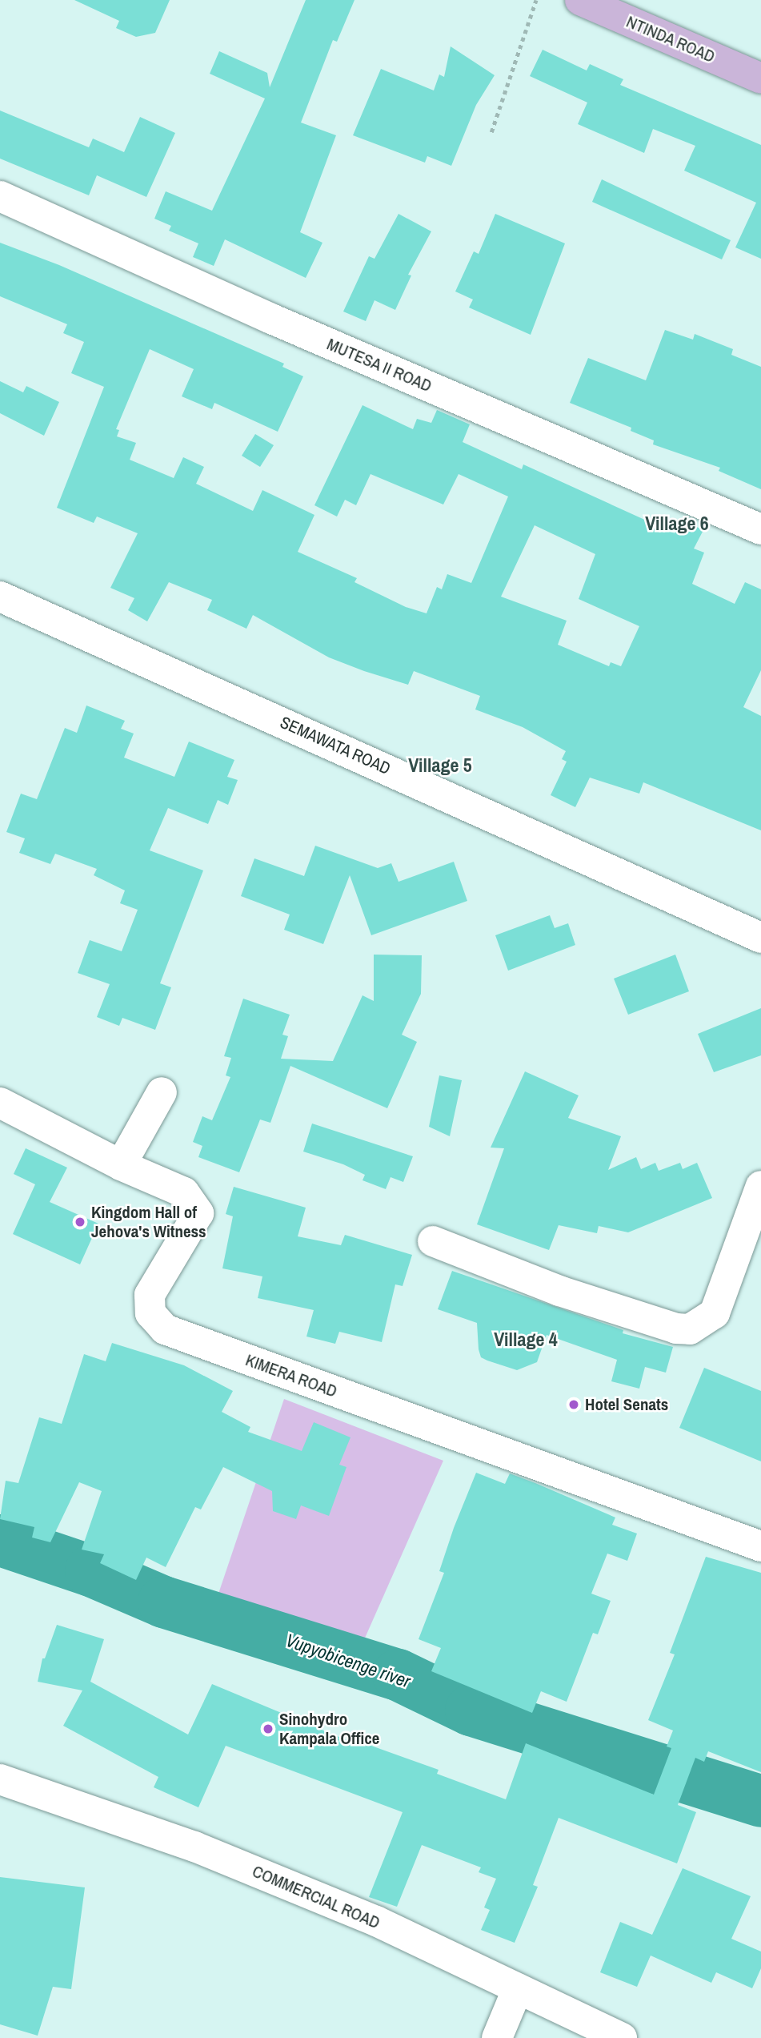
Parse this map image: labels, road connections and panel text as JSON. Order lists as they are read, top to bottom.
{
  "streets": {
    "main road": ["NTINDA ROAD"],
    "street": [
      "MUTESA II ROAD",
      "SEMAWATA ROAD",
      "KIMERA ROAD",
      "COMMERCIAL ROAD"
    ]
  },
  "districts": ["Village 6", "Village 5", "Village 4"],
  "water": ["Vupyobicenge river"],
  "places": ["Kingdom Hall of Jehova's Witness", "Hotel Senats", "Sinohydro Kampala Office"]
}
